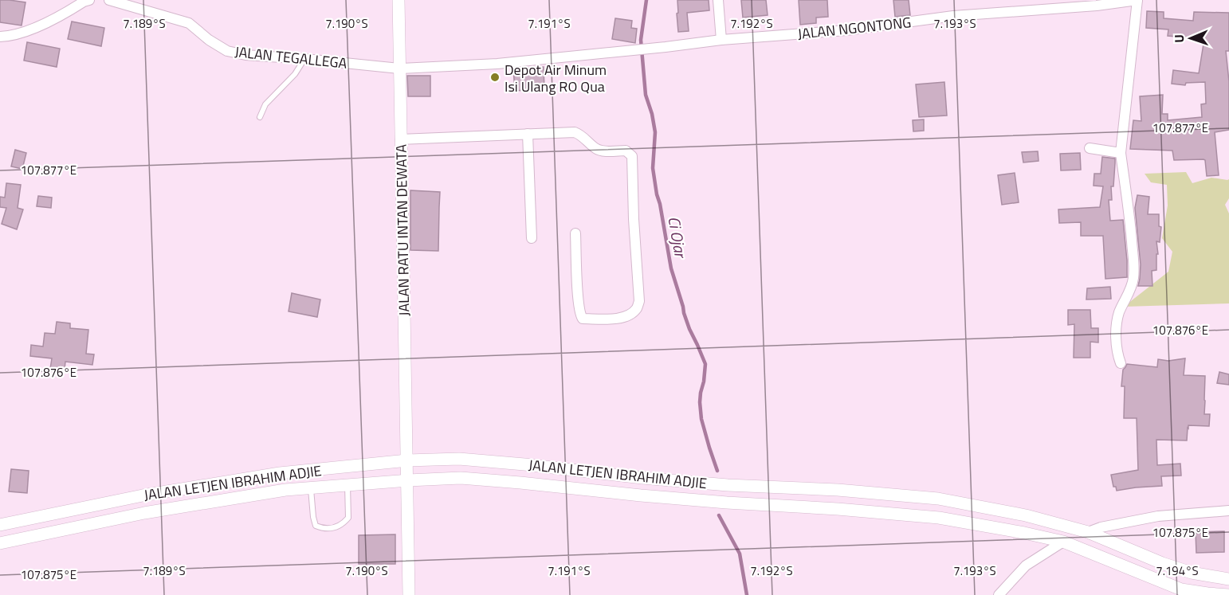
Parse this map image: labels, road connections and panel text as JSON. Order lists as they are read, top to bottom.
{
  "streets": {
    "street": [
      "JALAN NGONTONG",
      "JALAN TEGALLEGA",
      "JALAN RATU INTAN DEWATA",
      "JALAN LETJEN IBRAHIM ADJIE"
    ]
  },
  "crossings": [
    ["JALAN NGONTONG", "JALAN TEGALLEGA"],
    ["JALAN NGONTONG", "JALAN RATU INTAN DEWATA"],
    ["JALAN TEGALLEGA", "JALAN RATU INTAN DEWATA"],
    ["JALAN RATU INTAN DEWATA", "JALAN LETJEN IBRAHIM ADJIE"]
  ],
  "water": ["Ci Ojar"],
  "places": ["Depot Air Minum Isi Ulang RO Qua"],
  "north": "left",
  "coordinates": [
    "7.189°S",
    "7.190°S",
    "7.191°S",
    "7.192°S",
    "7.193°S",
    "107.877°E",
    "107.876°E",
    "107.875°E",
    "7.194°S"
  ]
}
